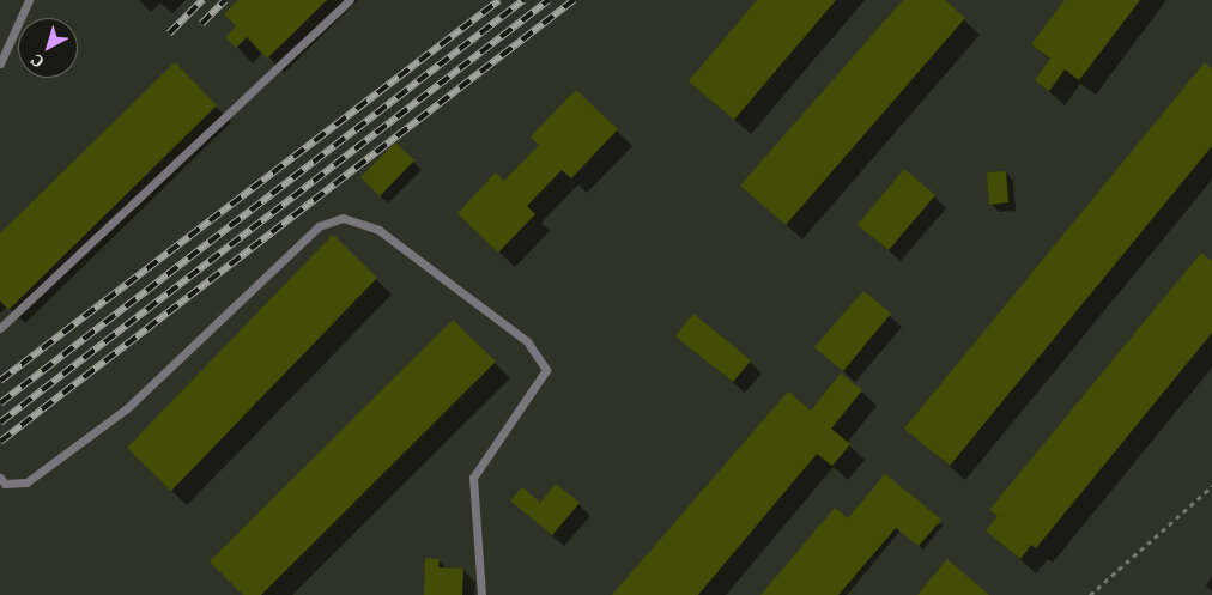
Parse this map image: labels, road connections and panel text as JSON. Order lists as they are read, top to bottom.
{
  "north": "bottom left"
}
